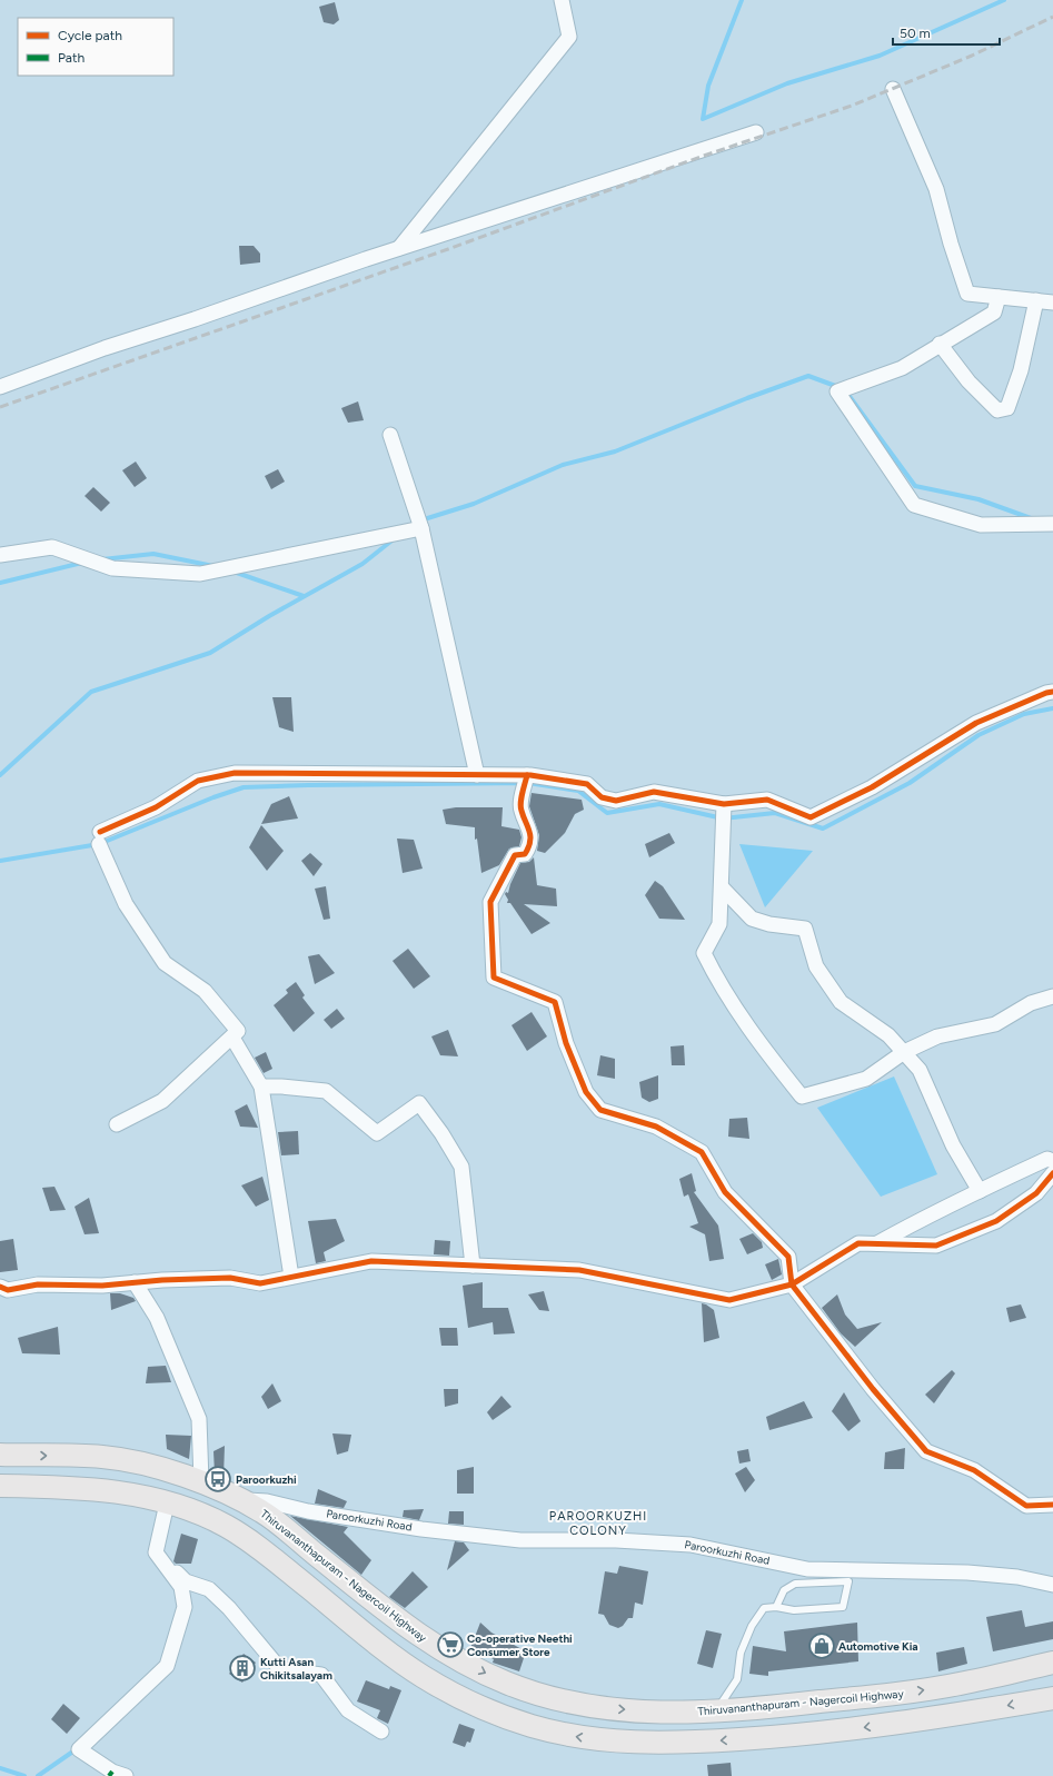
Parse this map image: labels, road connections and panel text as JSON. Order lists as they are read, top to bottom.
{
  "streets": {
    "main road": ["Thiruvananthapuram - Nagercoil Highway"],
    "street": ["Paroorkuzhi Road"]
  },
  "crossings": [
    ["Paroorkuzhi Road", "Thiruvananthapuram - Nagercoil Highway"]
  ],
  "districts": ["PAROORKUZHI COLONY"],
  "places": {
    "bus stop": ["Paroorkuzhi"],
    "supermarket": ["Co-operative Neethi Consumer Store"],
    "shop": ["Automotive Kia"],
    "building": ["Kutti Asan Chikitsalayam"]
  },
  "legend": ["Cycle path", "Path"],
  "scale_bar": "50 m"
}
